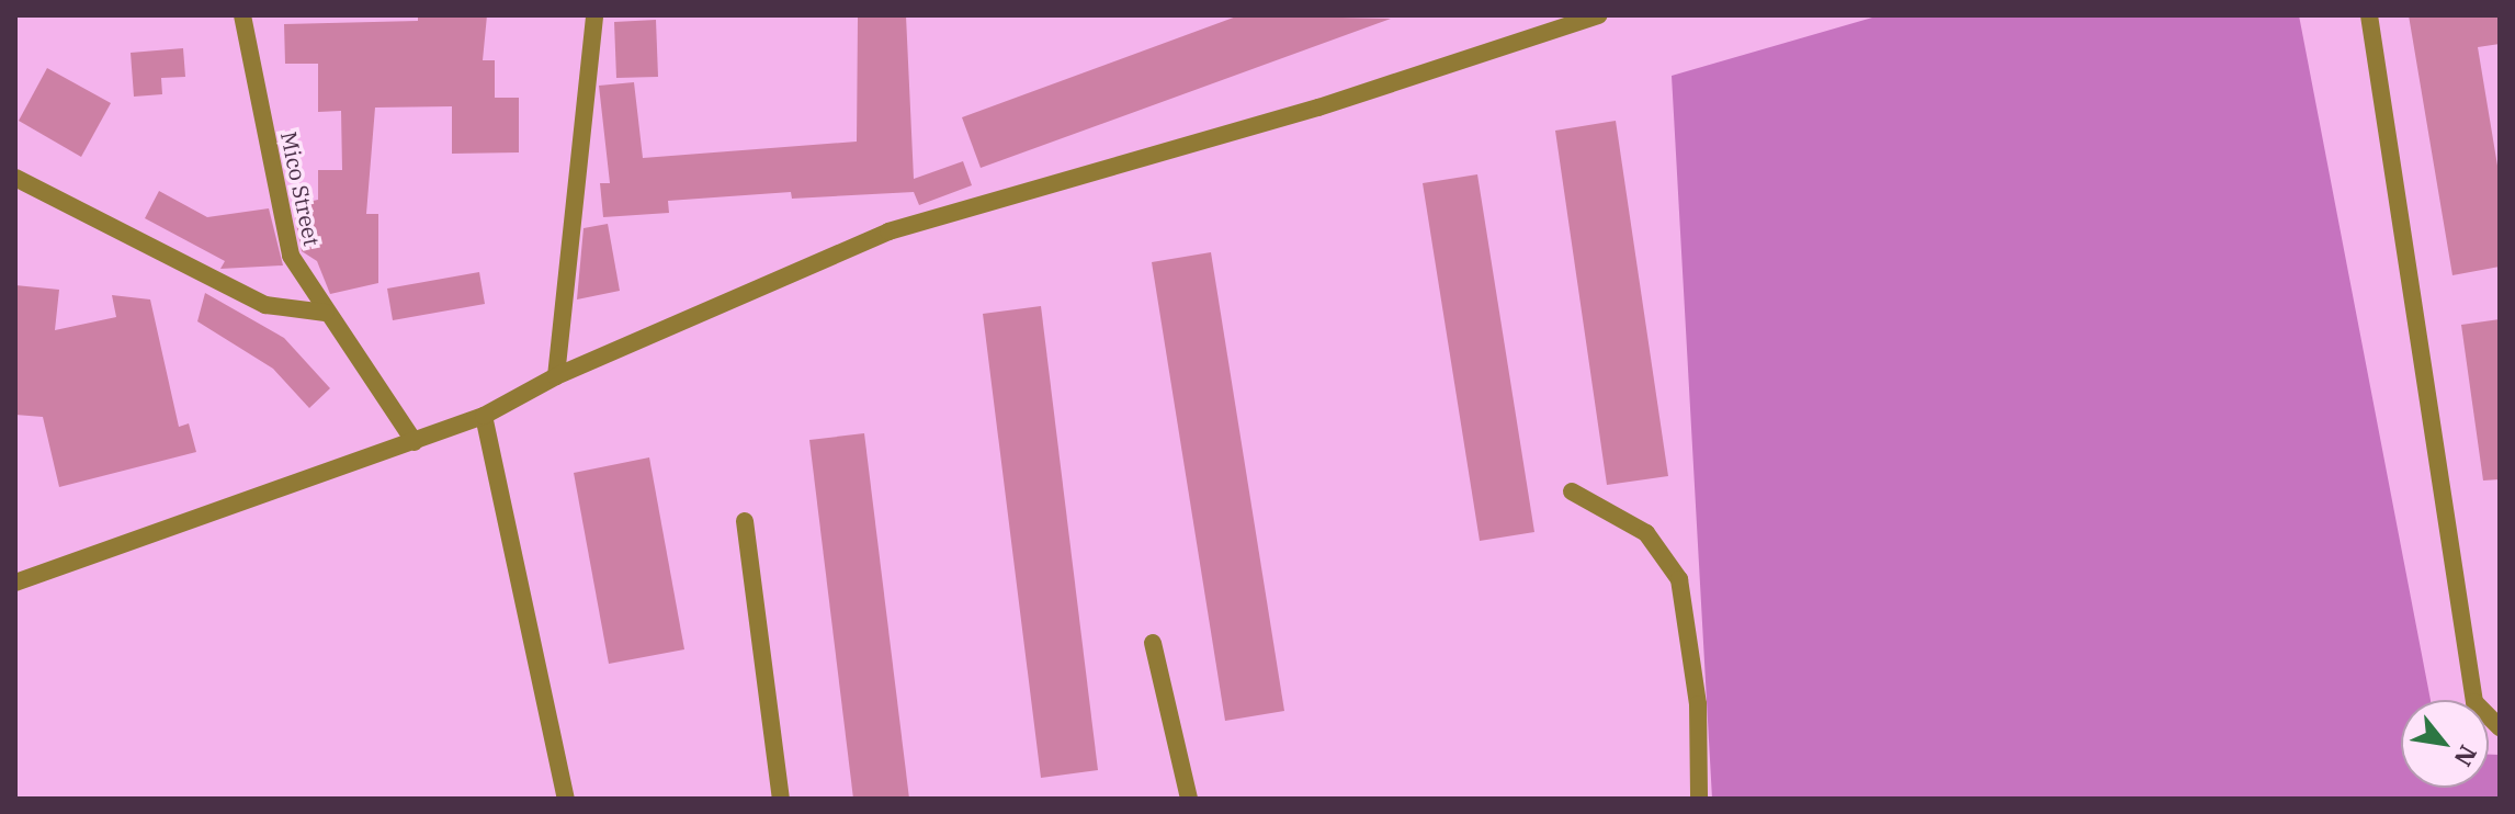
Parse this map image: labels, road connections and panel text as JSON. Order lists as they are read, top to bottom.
{
  "streets": {
    "street": ["Mico Street"]
  },
  "north": "bottom right"
}
